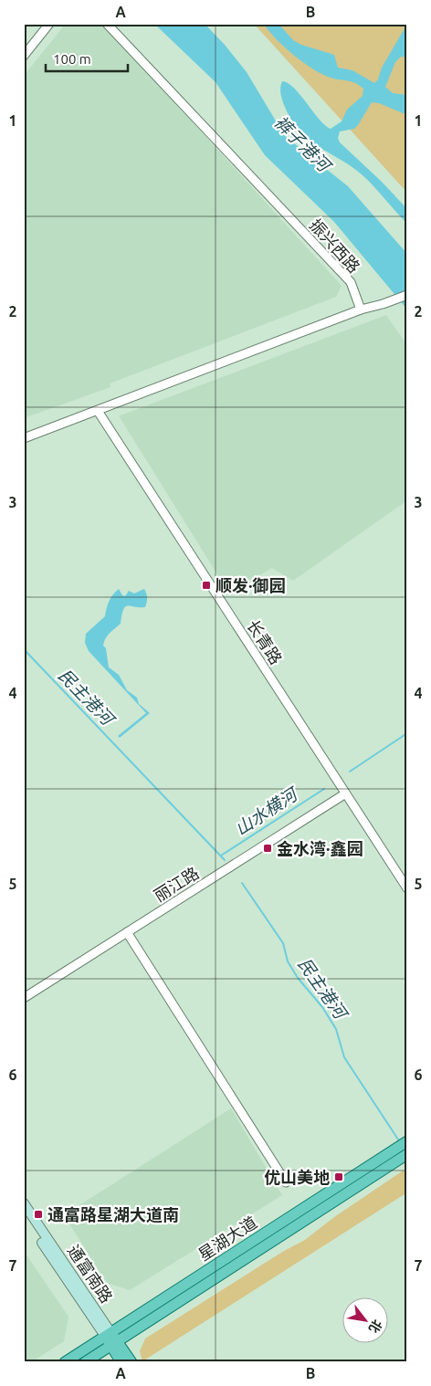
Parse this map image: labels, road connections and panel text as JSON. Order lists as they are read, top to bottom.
{
  "streets": {
    "main road": ["星湖大道", "通富南路"],
    "street": ["振兴西路", "长青路", "丽江路"]
  },
  "crossings": [
    ["长青路", "丽江路"],
    ["星湖大道", "通富南路"]
  ],
  "water": ["裤子港河", "民主港河", "山水横河"],
  "places": {
    "transit": [
      "顺发·御园",
      "金水湾·鑫园",
      "优山美地",
      "通富路星湖大道南"
    ]
  },
  "scale_bar": "100 m",
  "north": "bottom right",
  "grid": {
    "columns": ["A", "B"],
    "rows": [
      "1",
      "2",
      "3",
      "4",
      "5",
      "6",
      "7"
    ]
  }
}
